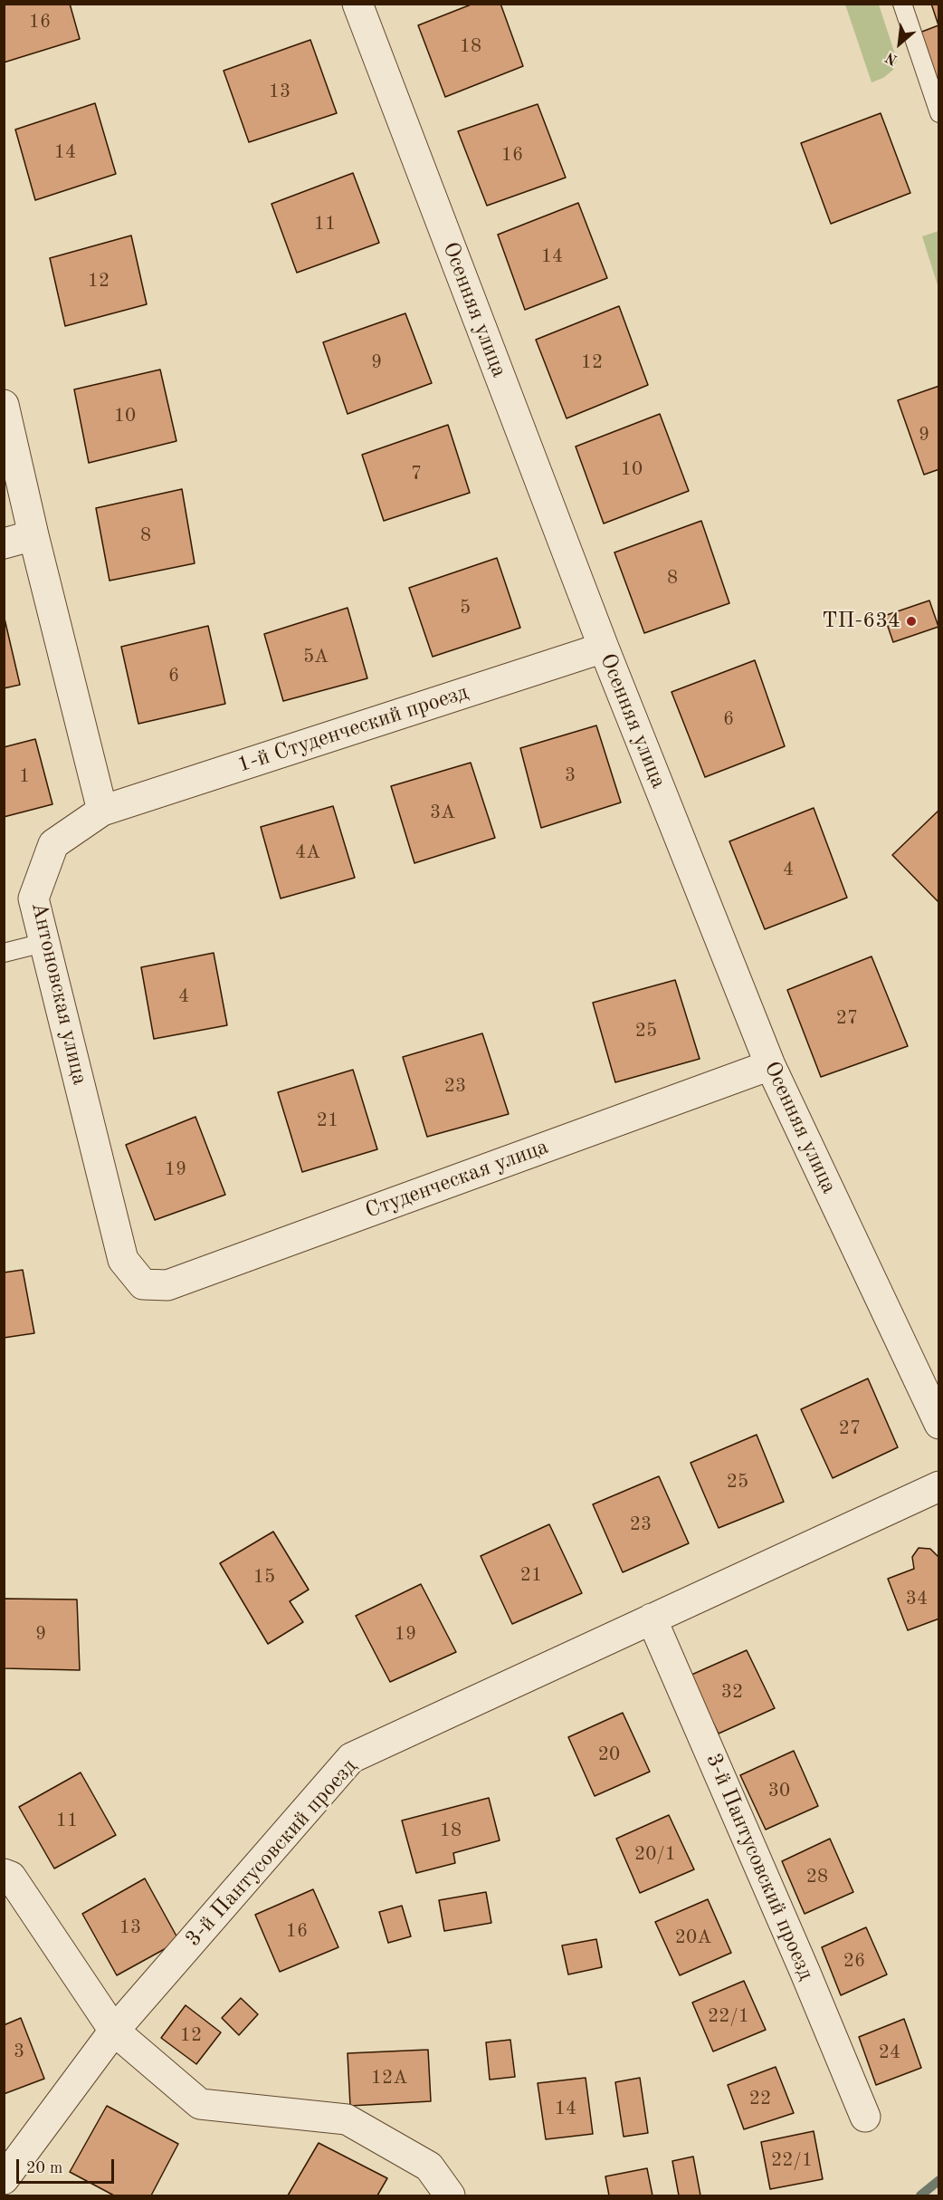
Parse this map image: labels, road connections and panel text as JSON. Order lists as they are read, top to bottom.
{
  "streets": {
    "street": [
      "Осенняя улица",
      "1-й Студенческий проезд",
      "Антоновская улица",
      "Студенческая улица",
      "3-й Пантусовский проезд"
    ]
  },
  "crossings": [
    ["Осенняя улица", "1-й Студенческий проезд"],
    ["Осенняя улица", "Студенческая улица"],
    ["1-й Студенческий проезд", "Антоновская улица"],
    ["Антоновская улица", "Студенческая улица"]
  ],
  "places": ["ТП-634"],
  "house_numbers": [
    "16",
    "18",
    "13",
    "14",
    "16",
    "11",
    "14",
    "12",
    "9",
    "12",
    "10",
    "9",
    "10",
    "7",
    "8",
    "8",
    "5",
    "5А",
    "6",
    "6",
    "3",
    "1",
    "3А",
    "4А",
    "4",
    "4",
    "27",
    "25",
    "23",
    "21",
    "19",
    "27",
    "25",
    "23",
    "21",
    "15",
    "34",
    "9",
    "19",
    "32",
    "20",
    "30",
    "11",
    "18",
    "20/1",
    "28",
    "13",
    "16",
    "20А",
    "26",
    "22/1",
    "12",
    "3",
    "24",
    "12А",
    "22",
    "14",
    "22/1"
  ],
  "scale_bar": "20 m",
  "north": "bottom left"
}
